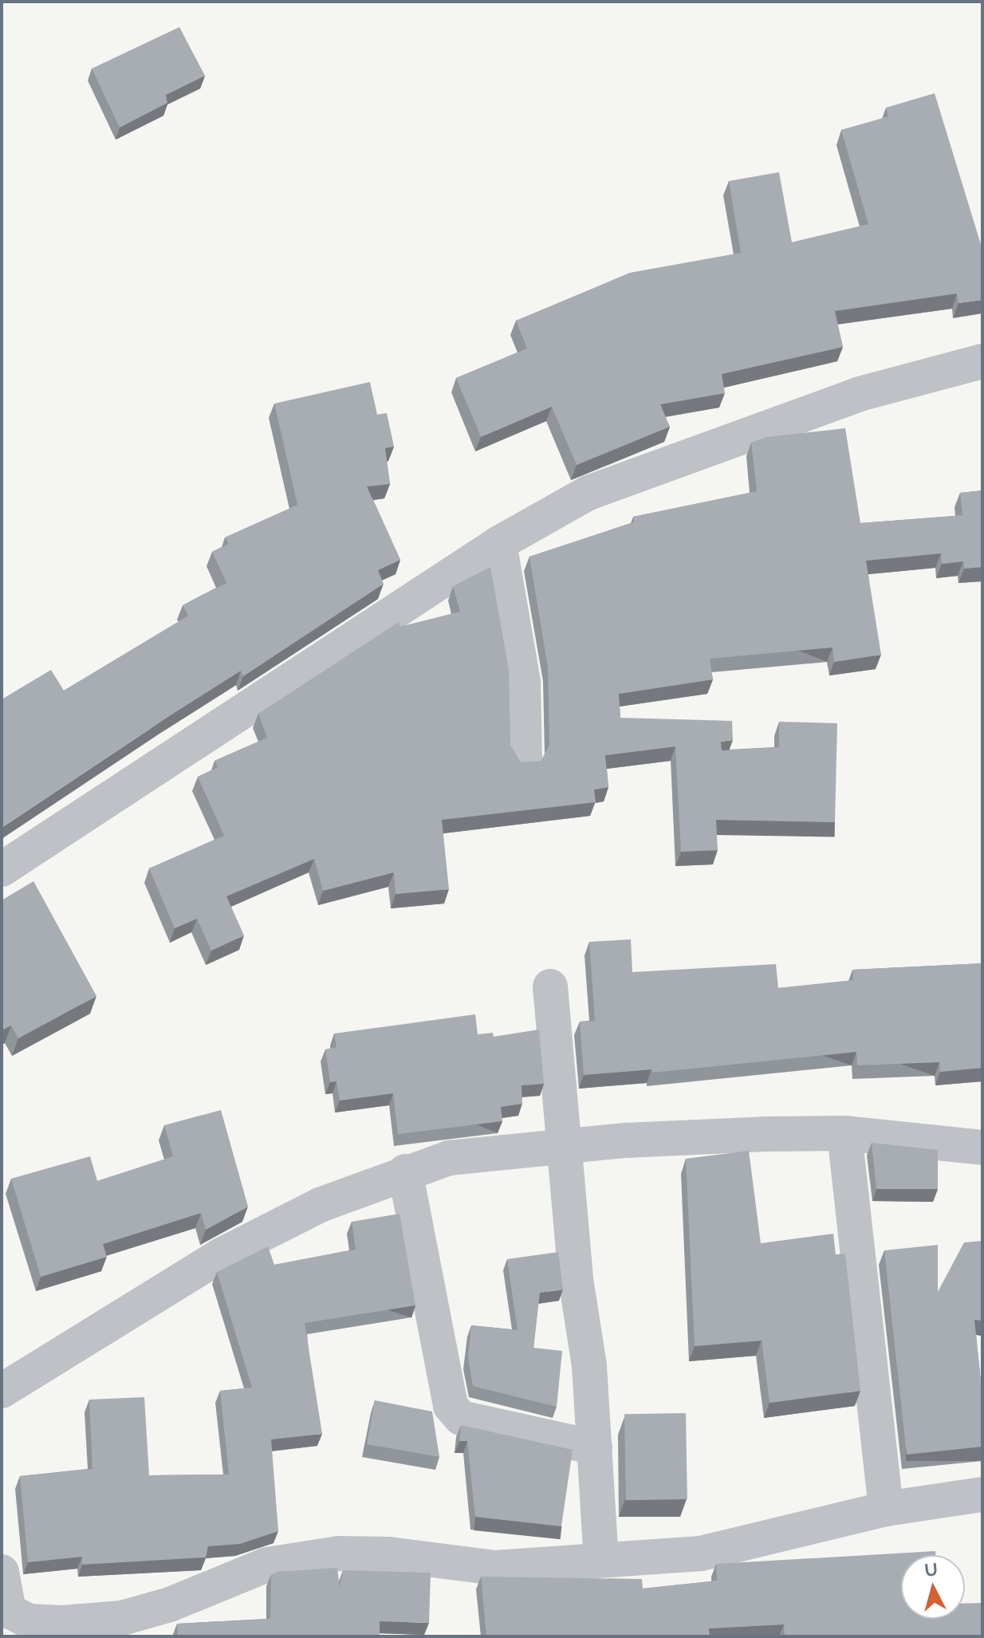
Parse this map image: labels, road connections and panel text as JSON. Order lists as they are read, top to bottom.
{
  "north": "top"
}
